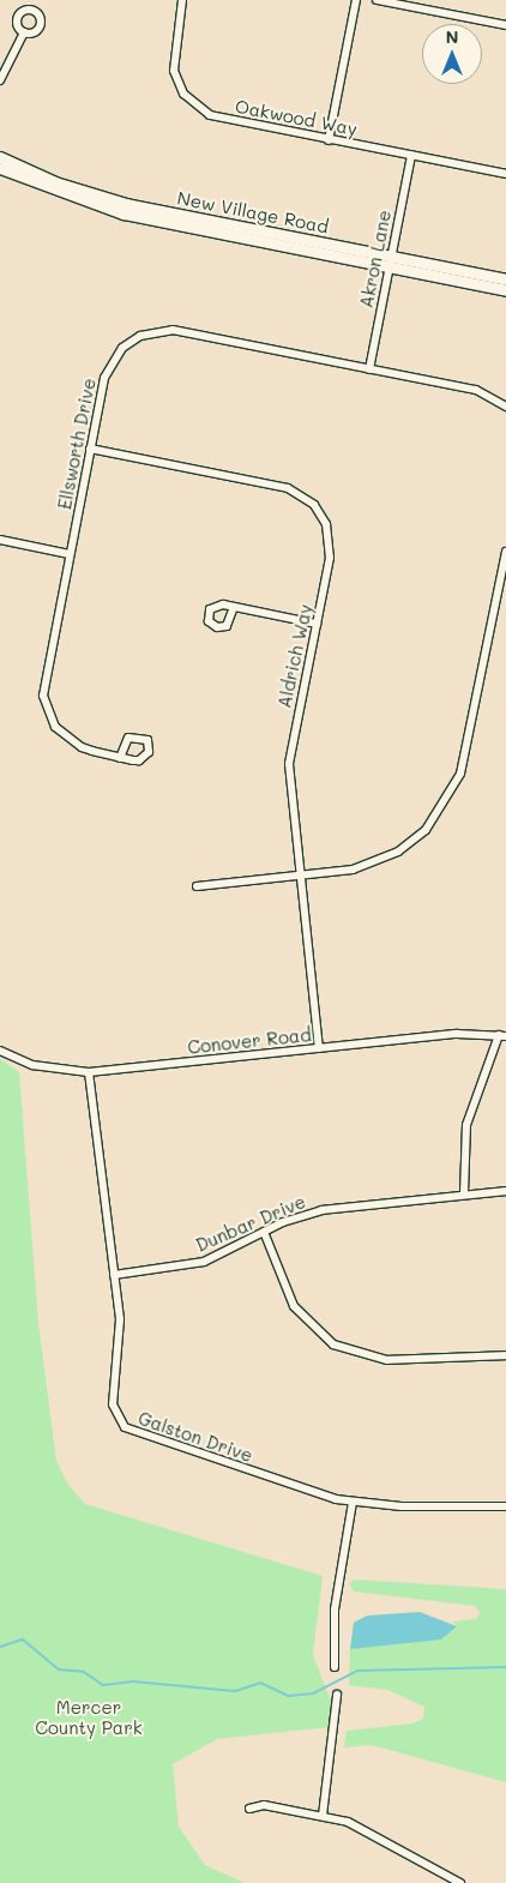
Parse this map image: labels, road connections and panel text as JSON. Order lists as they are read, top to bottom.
{
  "streets": {
    "main road": ["New Village Road"],
    "street": [
      "Oakwood Way",
      "Akron Lane",
      "Ellsworth Drive",
      "Aldrich Way",
      "Conover Road",
      "Dunbar Drive",
      "Galston Drive"
    ]
  },
  "crossings": [
    ["Oakwood Way", "Akron Lane"],
    ["New Village Road", "Akron Lane"],
    ["Akron Lane", "Ellsworth Drive"],
    ["Ellsworth Drive", "Aldrich Way"],
    ["Aldrich Way", "Conover Road"],
    ["Conover Road", "Galston Drive"],
    ["Dunbar Drive", "Galston Drive"]
  ],
  "parks": ["Mercer County Park"],
  "north": "top"
}
